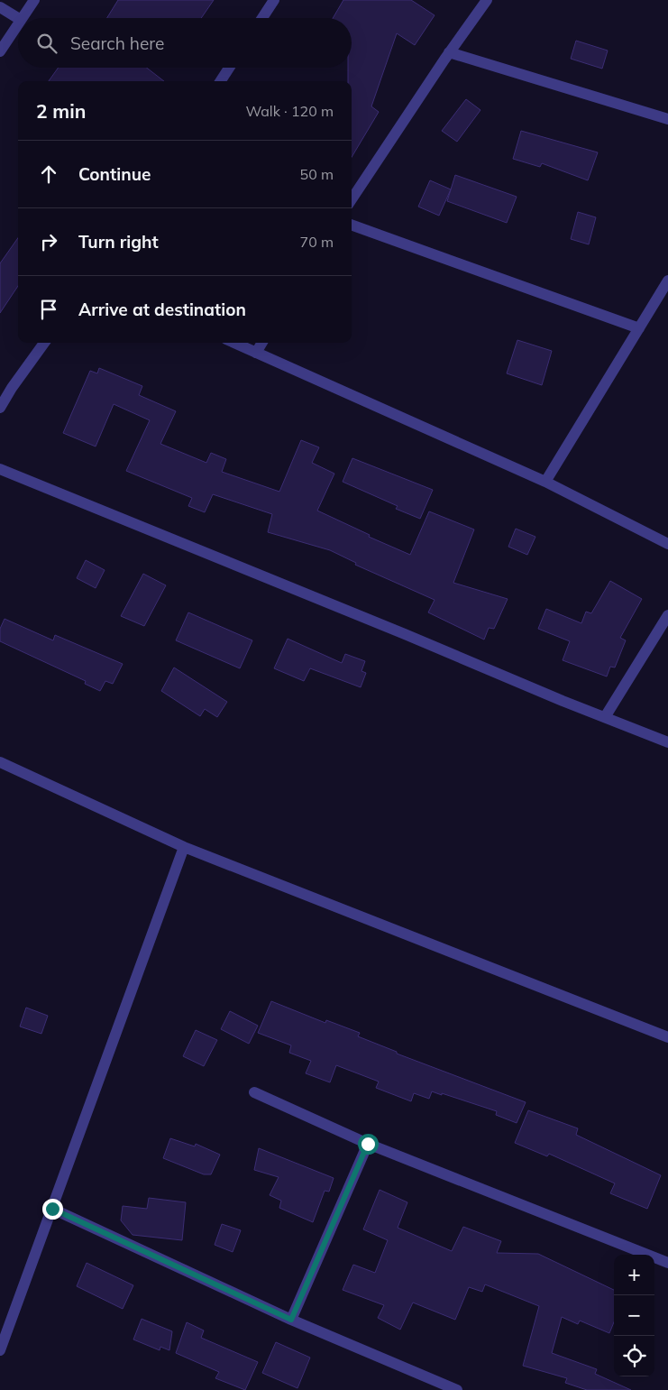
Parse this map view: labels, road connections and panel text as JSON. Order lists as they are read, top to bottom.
{
  "page": {
    "search": "Search here",
    "heading": ["2 min", "Walk · 120 m"],
    "list": [
      ["Continue", "50 m"],
      ["Turn right", "70 m"],
      "Arrive at destination"
    ],
    "map_buttons": ["+", "−"]
  }
}
